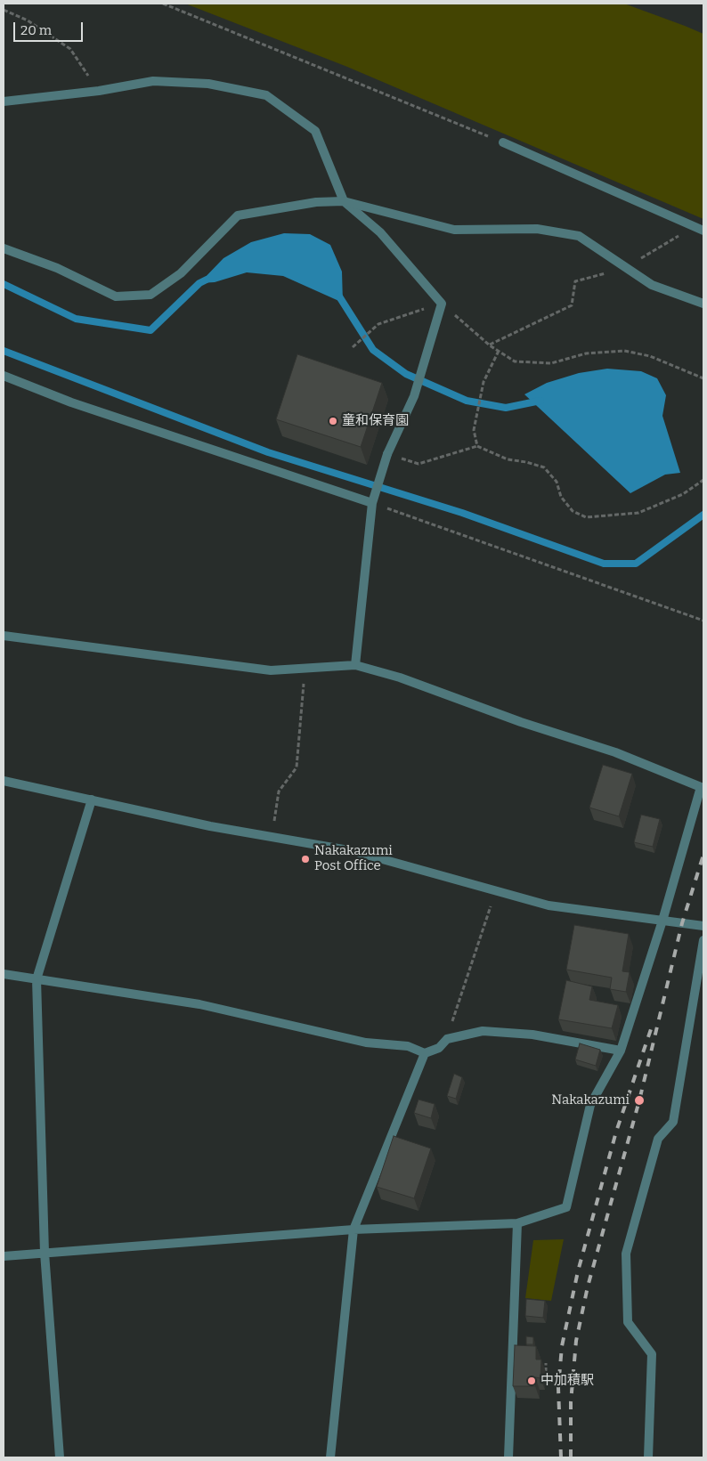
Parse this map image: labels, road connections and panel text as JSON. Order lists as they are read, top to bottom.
{
  "places": [
    "童和保育園",
    "Nakakazumi Post Office",
    "Nakakazumi",
    "中加積駅"
  ],
  "scale_bar": "20 m"
}
